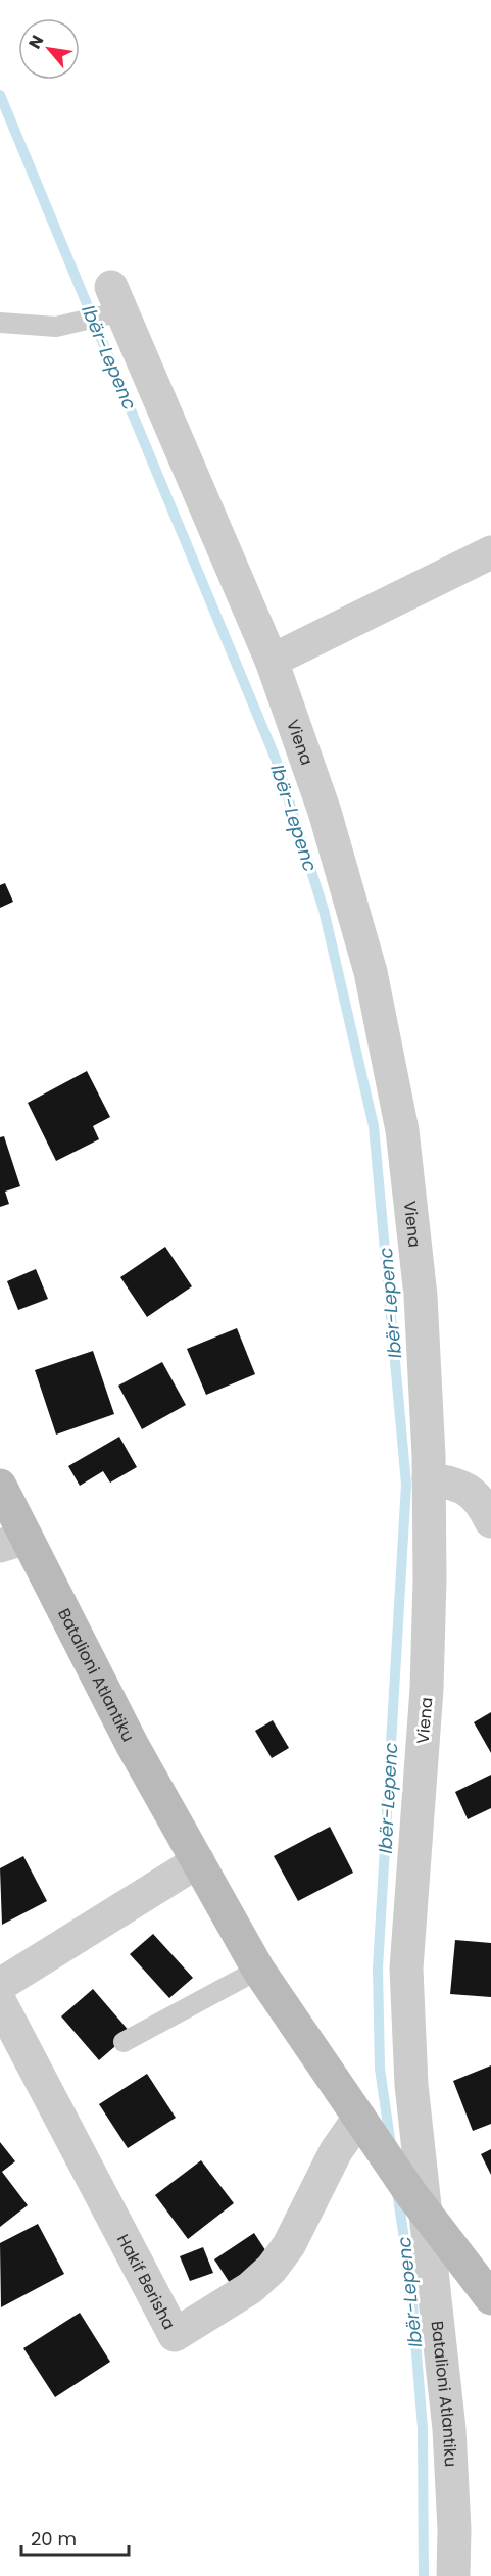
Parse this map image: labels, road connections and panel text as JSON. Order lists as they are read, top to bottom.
{
  "streets": {
    "street": ["Viena", "Batalioni Atlantiku", "Hakif Berisha"]
  },
  "crossings": [
    ["Viena", "Batalioni Atlantiku"],
    ["Batalioni Atlantiku", "Hakif Berisha"]
  ],
  "water": ["Ibër-Lepenc"],
  "scale_bar": "20 m",
  "north": "top left"
}
